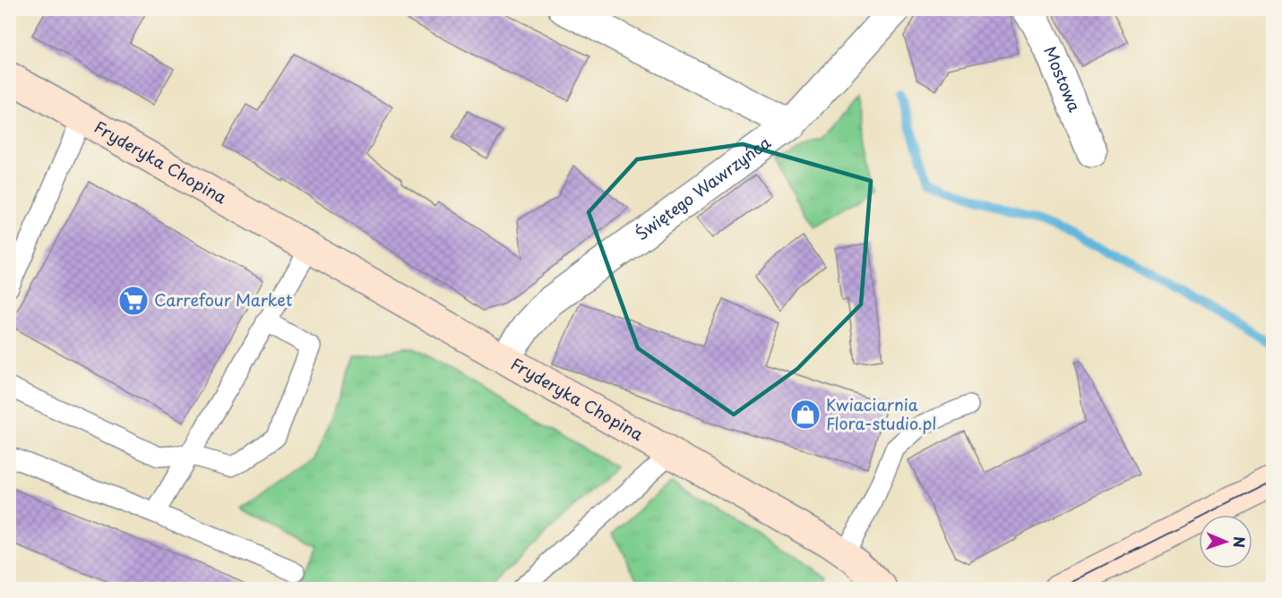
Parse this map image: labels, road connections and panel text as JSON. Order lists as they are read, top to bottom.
{
  "streets": {
    "street": ["Mostowa", "Fryderyka Chopina", "Świętego Wawrzyńca"]
  },
  "crossings": [
    ["Fryderyka Chopina", "Świętego Wawrzyńca"]
  ],
  "places": {
    "supermarket": ["Carrefour Market"],
    "shop": ["Kwiaciarnia Flora-studio.pl"]
  },
  "north": "right"
}
